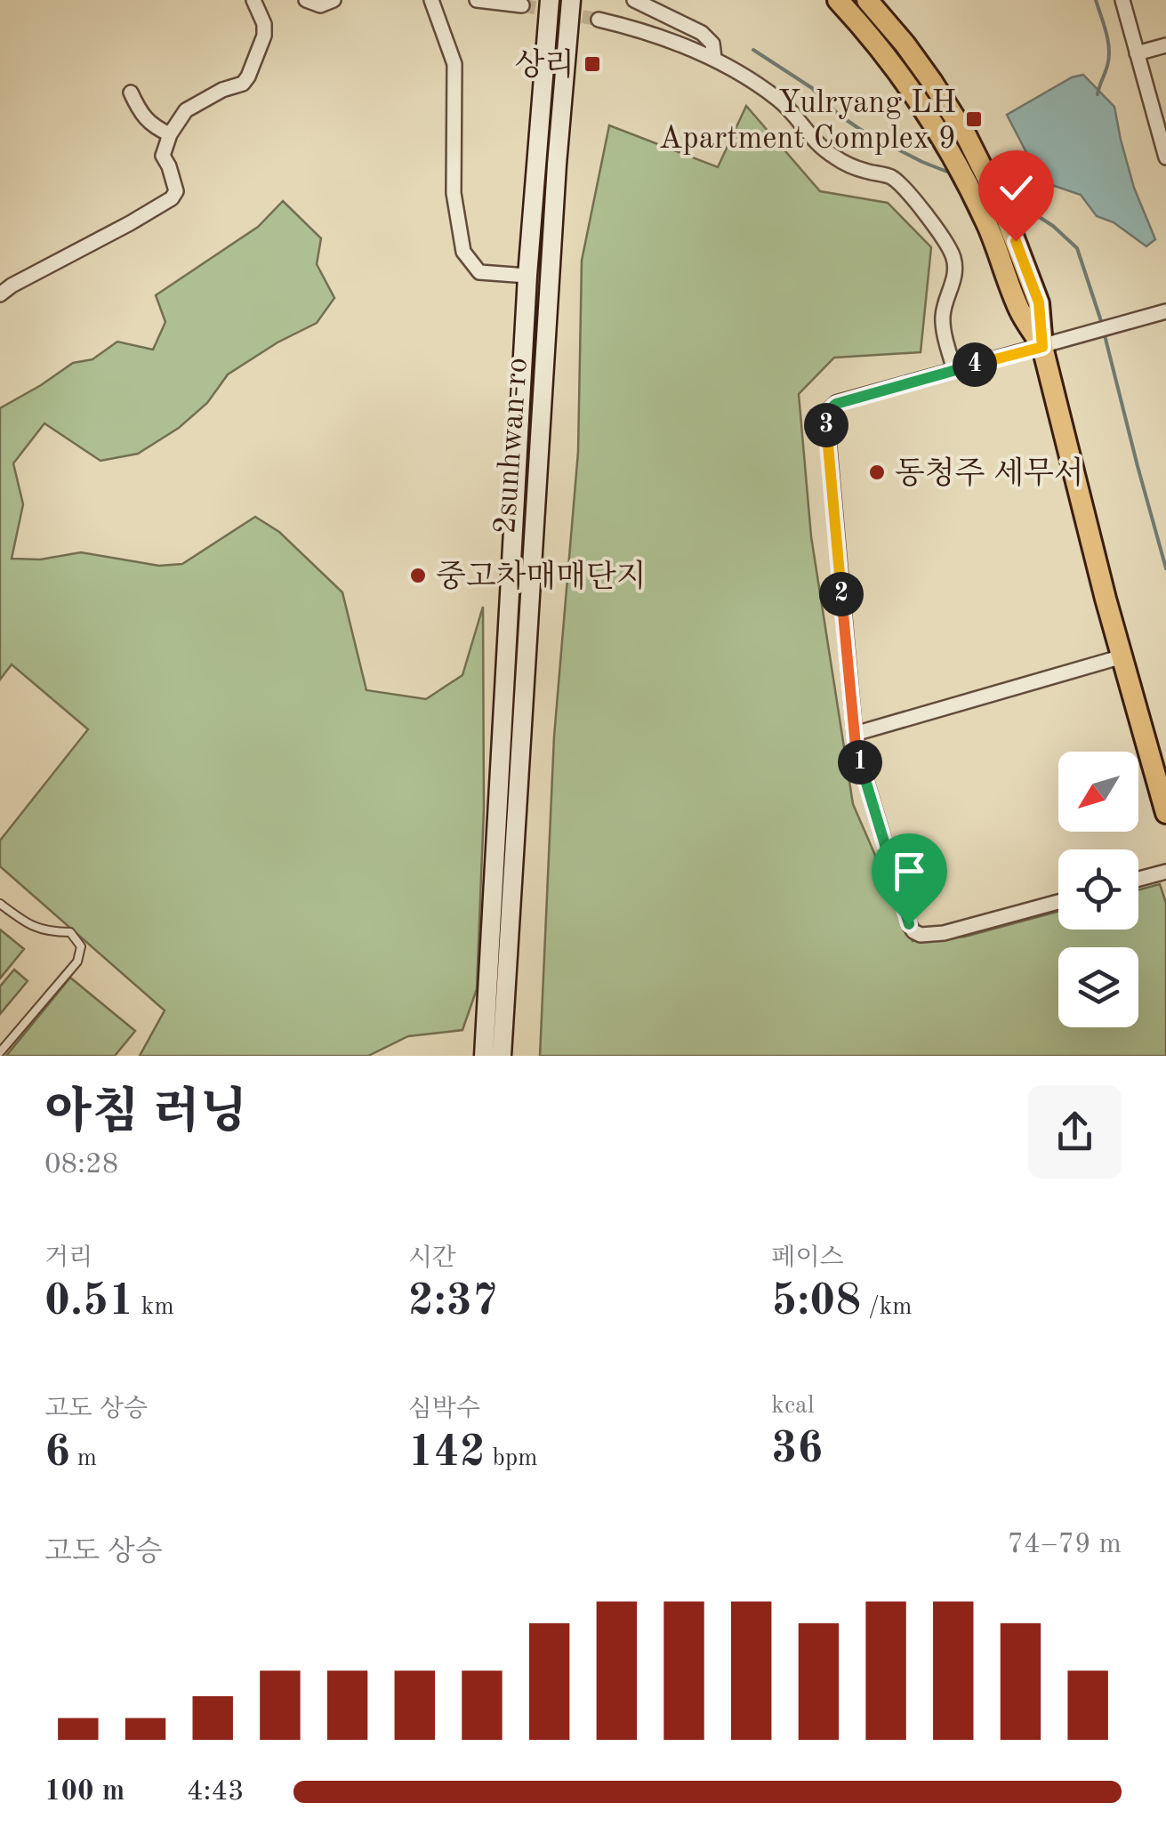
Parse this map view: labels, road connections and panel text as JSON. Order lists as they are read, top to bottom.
{
  "streets": {
    "street": ["2sunhwan-ro"]
  },
  "places": {
    "transit": ["상리", "Yulryang LH Apartment Complex 9"],
    "other": ["동청주 세무서", "중고차매매단지"]
  },
  "north": "bottom left",
  "page": {
    "pins": [
      "4",
      "3",
      "2",
      "1"
    ],
    "heading": ["아침 러닝", "08:28"],
    "stats": [
      ["거리", "0.51 km"],
      ["시간", "2:37"],
      ["페이스", "5:08 /km"],
      ["고도 상승", "6 m"],
      ["심박수", "142 bpm"],
      ["kcal", "36"]
    ],
    "chart": ["고도 상승", "74–79 m"],
    "list": [
      {
        "name": "100 m",
        "note": "4:43"
      }
    ]
  }
}
